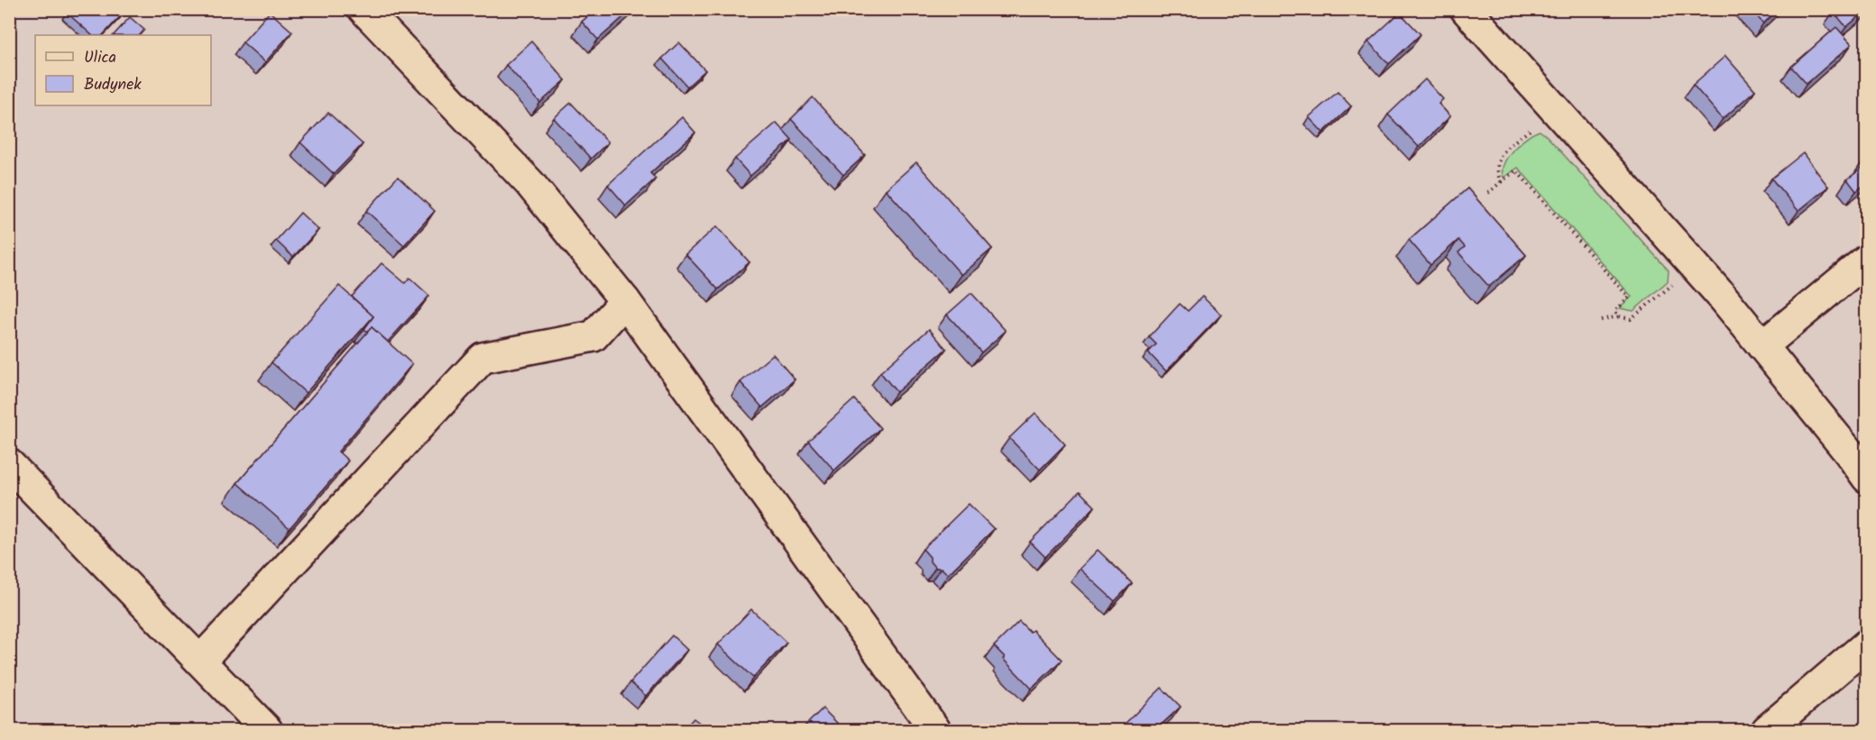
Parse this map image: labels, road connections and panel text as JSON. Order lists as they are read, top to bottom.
{
  "legend": ["Ulica", "Budynek"]
}
